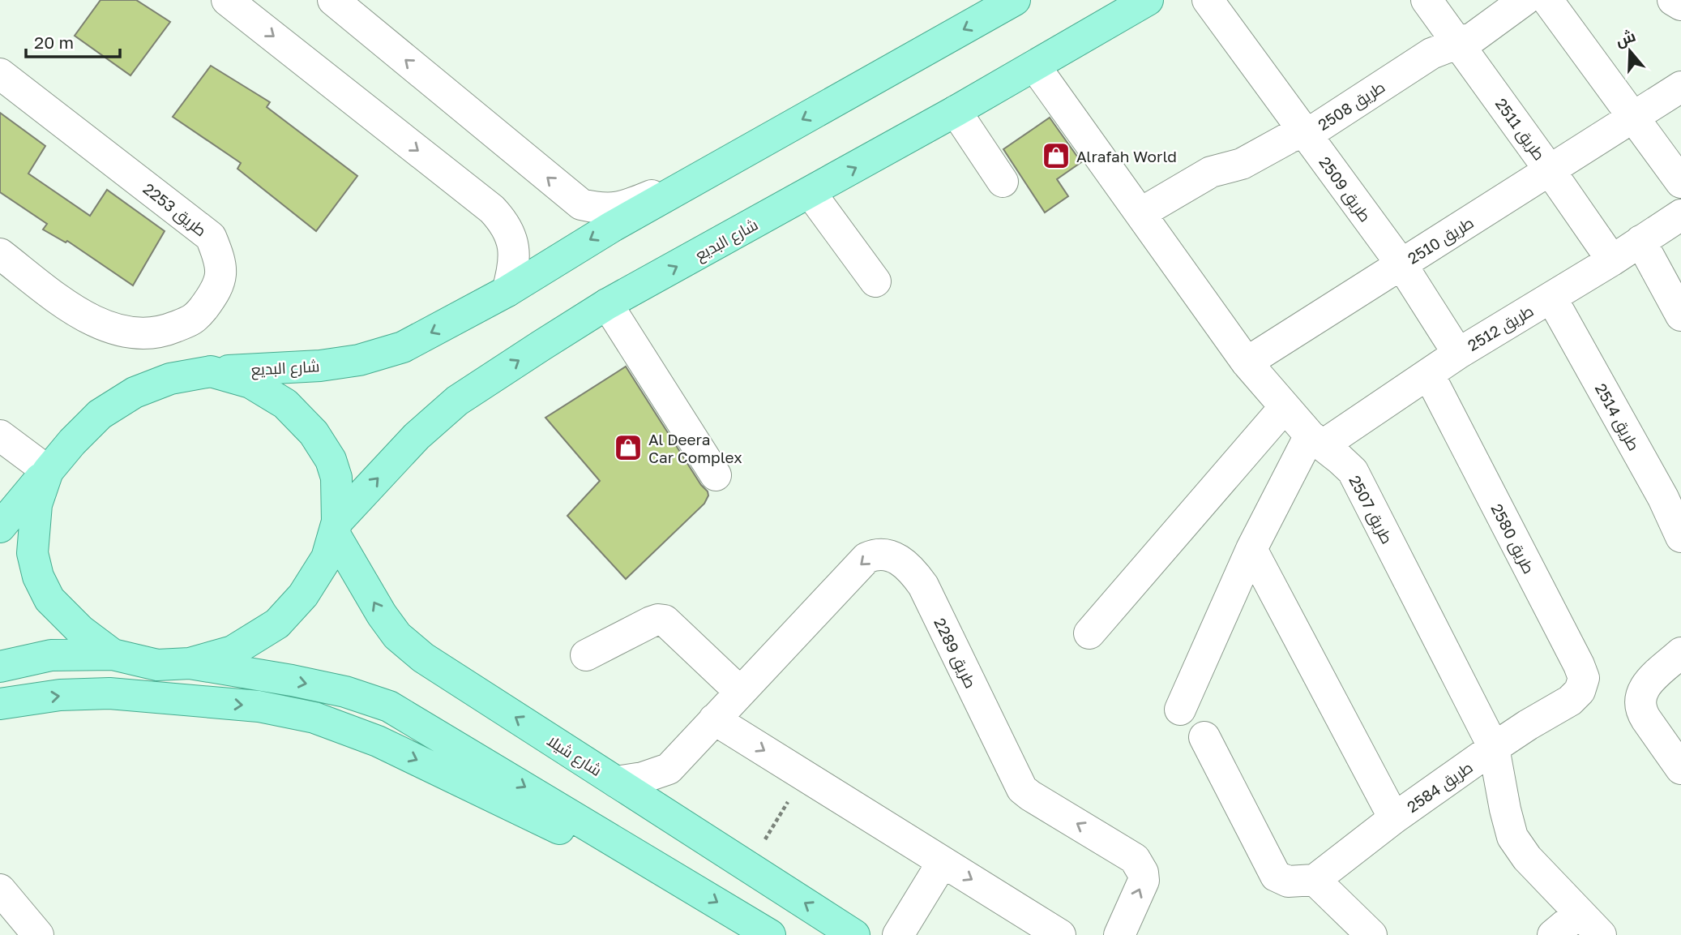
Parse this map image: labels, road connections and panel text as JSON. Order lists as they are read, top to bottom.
{
  "streets": {
    "main road": ["شارع البديع", "شارع شيلا"],
    "street": [
      "طريق 2508",
      "طريق 2511",
      "طريق 2509",
      "طريق 2253",
      "طريق 2510",
      "طريق 2512",
      "طريق 2514",
      "طريق 2507",
      "طريق 2580",
      "طريق 2289",
      "طريق 2584"
    ]
  },
  "crossings": [
    ["طريق 2508", "طريق 2511"],
    ["طريق 2508", "طريق 2509"],
    ["طريق 2508", "طريق 2507"],
    ["طريق 2511", "طريق 2510"],
    ["طريق 2511", "طريق 2512"],
    ["طريق 2509", "طريق 2510"],
    ["طريق 2509", "طريق 2512"],
    ["شارع البديع", "طريق 2507"],
    ["شارع البديع", "شارع شيلا"],
    ["طريق 2510", "طريق 2507"],
    ["طريق 2512", "طريق 2514"],
    ["طريق 2512", "طريق 2507"],
    ["طريق 2512", "طريق 2580"],
    ["طريق 2507", "طريق 2584"],
    ["طريق 2580", "طريق 2584"],
    ["طريق 2289", "شارع شيلا"]
  ],
  "places": {
    "shop": ["Alrafah World", "Al Deera Car Complex"]
  },
  "scale_bar": "20 m",
  "north": "top"
}
